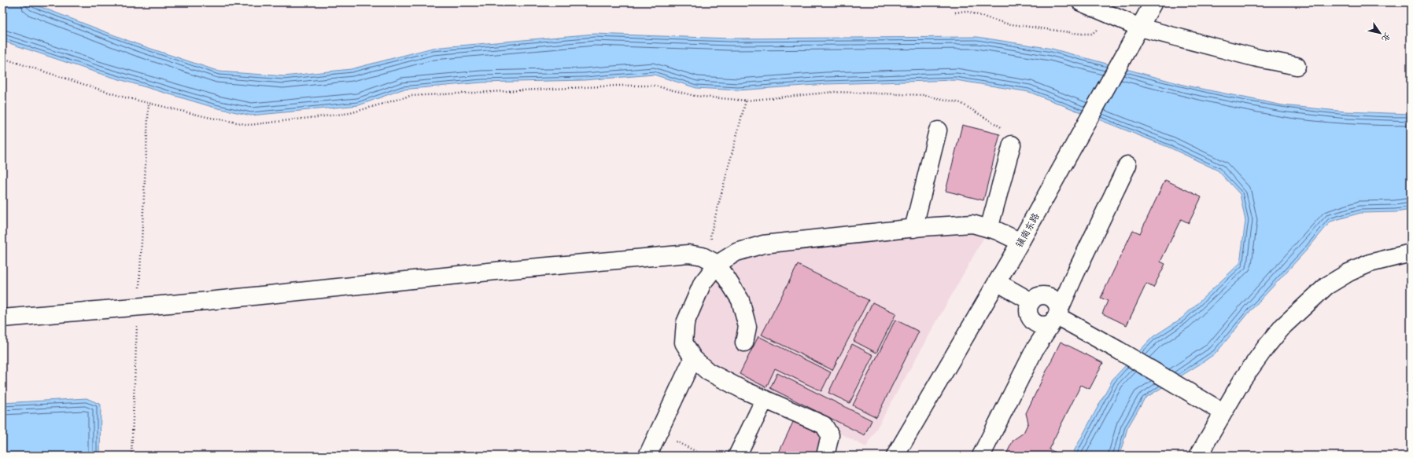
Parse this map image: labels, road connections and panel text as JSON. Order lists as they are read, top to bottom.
{
  "streets": {
    "street": ["镇南东路"]
  },
  "north": "bottom right"
}
